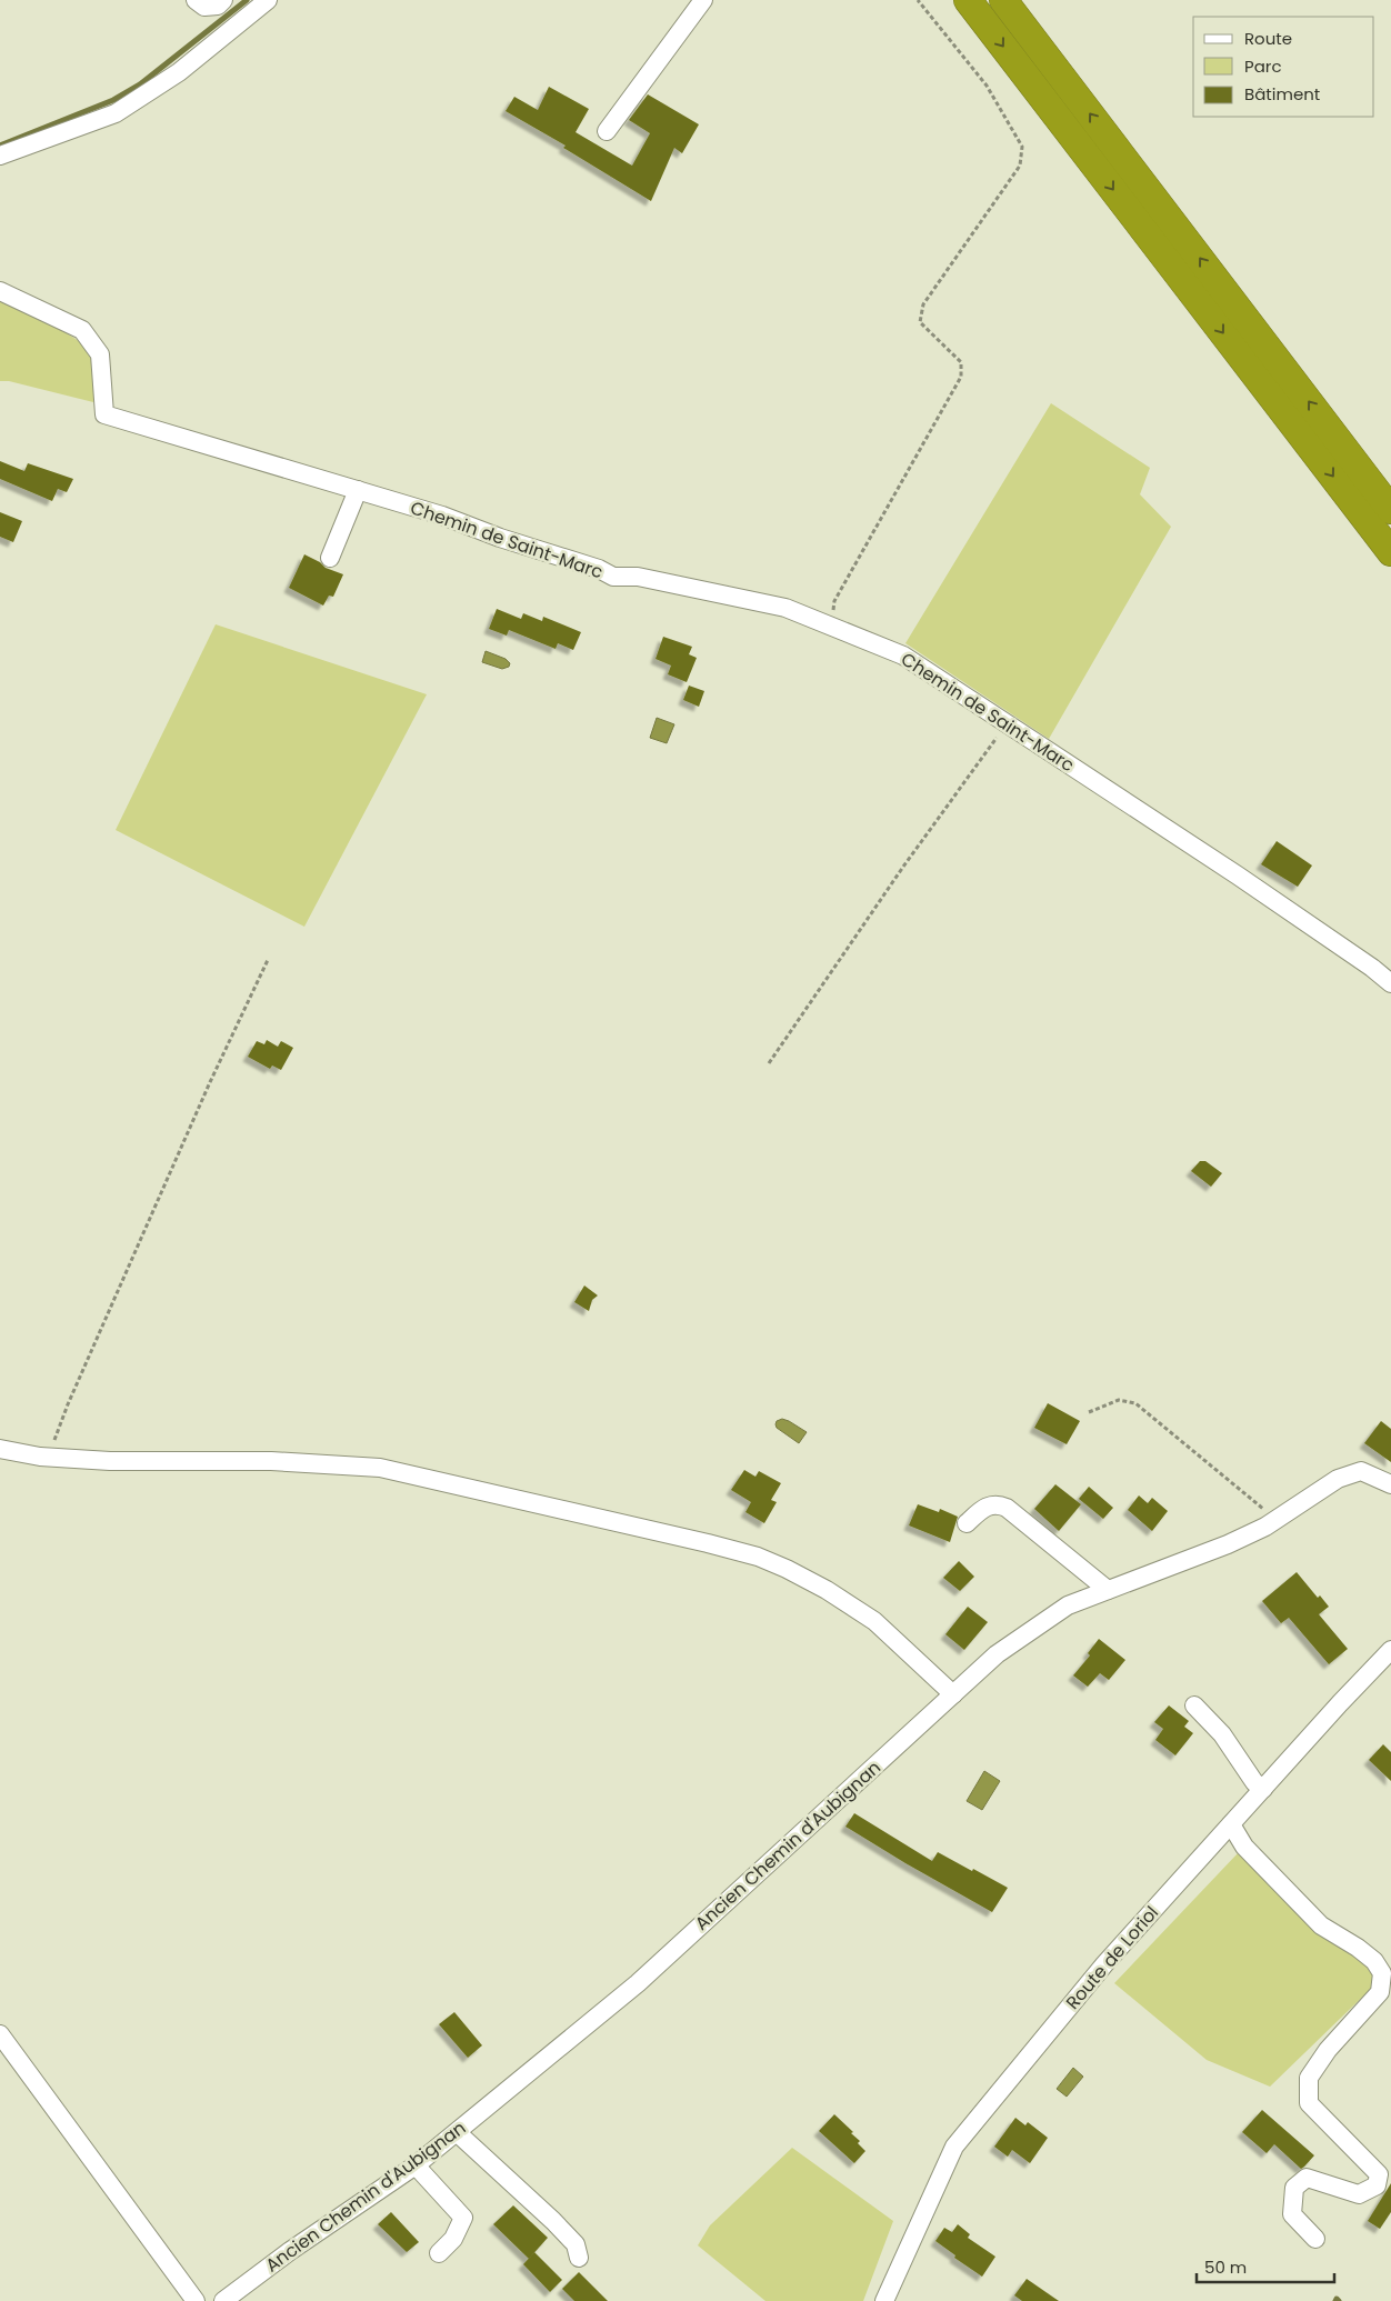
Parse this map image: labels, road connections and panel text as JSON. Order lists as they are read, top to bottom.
{
  "streets": {
    "street": ["Chemin de Saint-Marc", "Ancien Chemin d'Aubignan", "Route de Loriol"]
  },
  "legend": ["Route", "Parc", "Bâtiment"],
  "scale_bar": "50 m"
}
